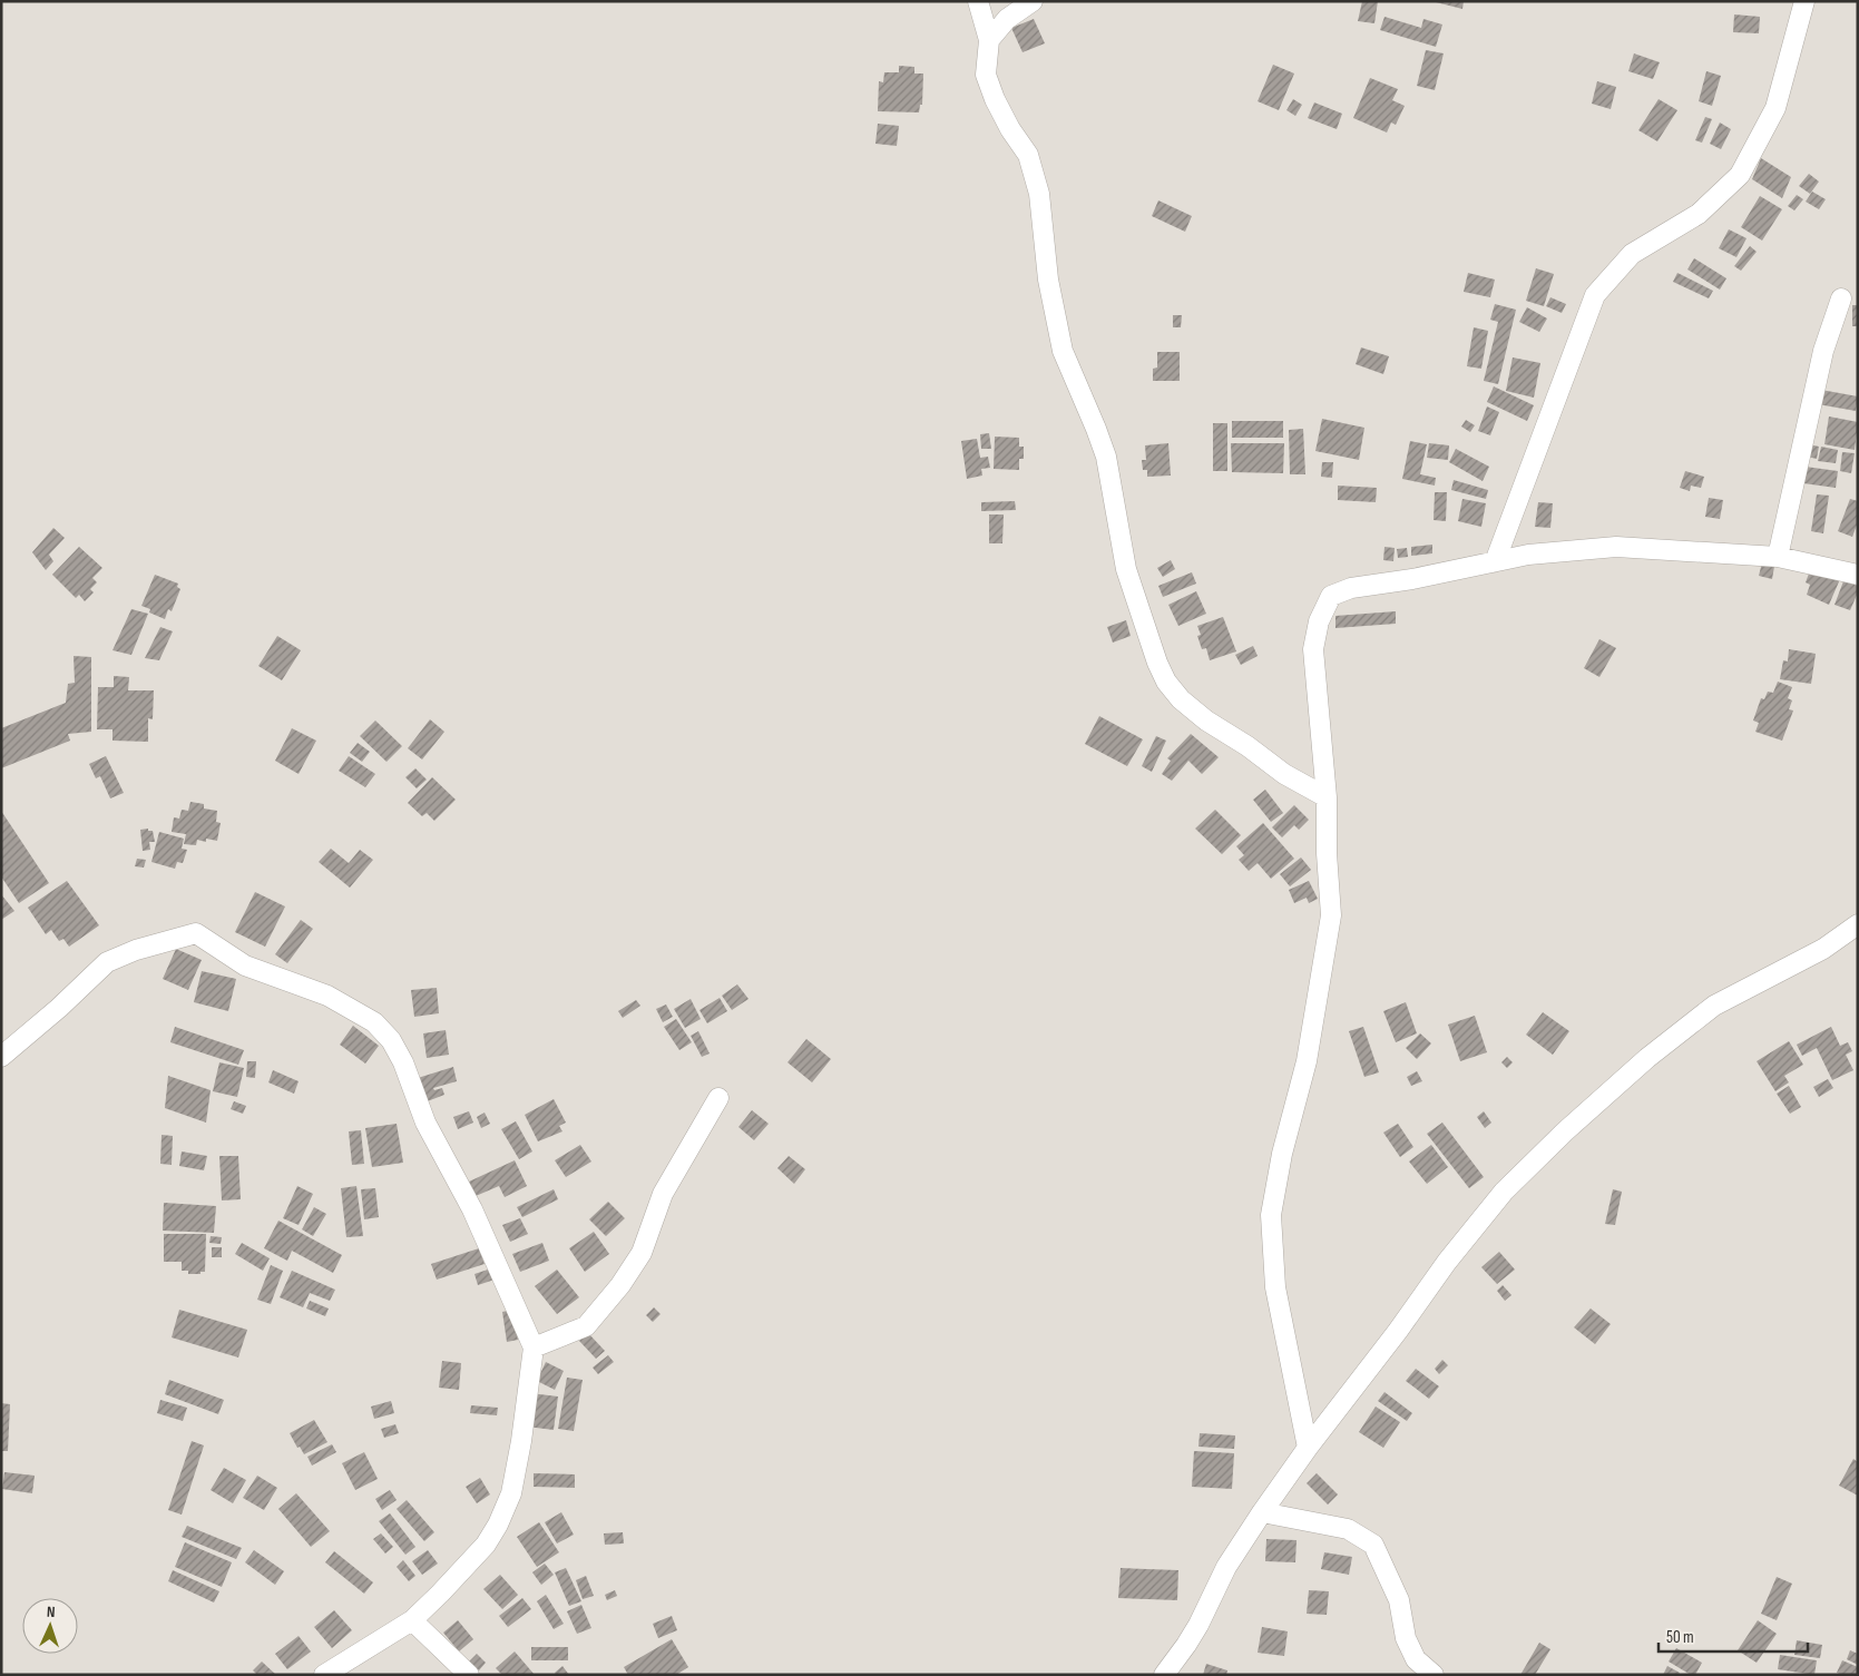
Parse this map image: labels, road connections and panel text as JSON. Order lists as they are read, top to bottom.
{
  "scale_bar": "50 m",
  "north": "top"
}
